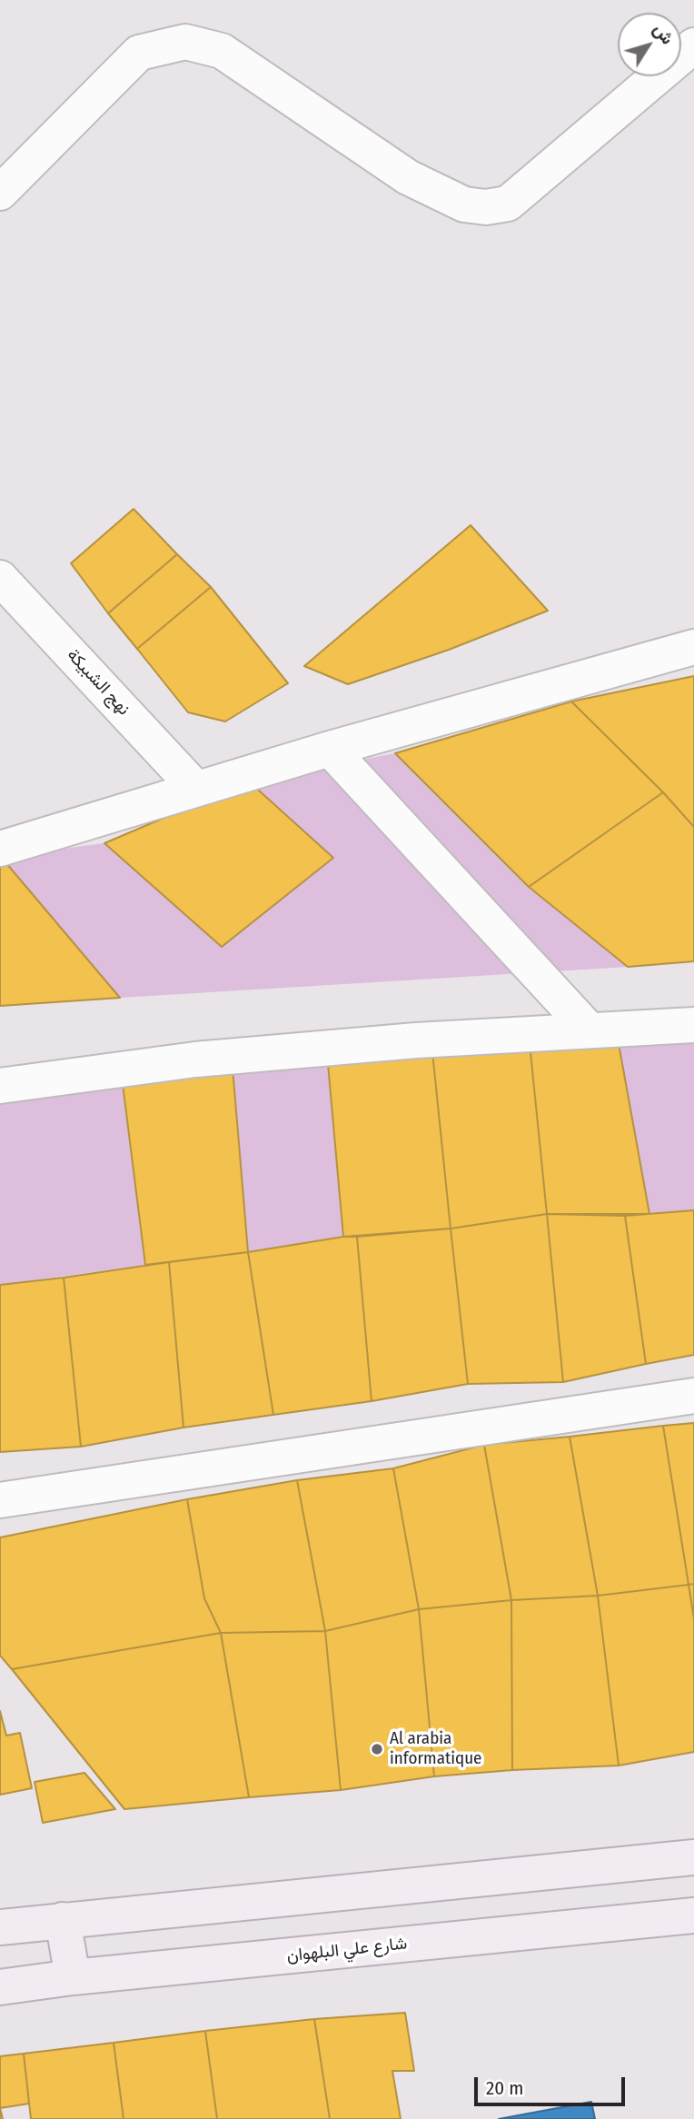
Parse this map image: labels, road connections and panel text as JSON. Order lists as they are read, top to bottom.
{
  "streets": {
    "main road": ["شارع علي البلهوان"],
    "street": ["نهج الشبيكة"]
  },
  "places": ["Al arabia informatique"],
  "scale_bar": "20 m",
  "north": "top right"
}
